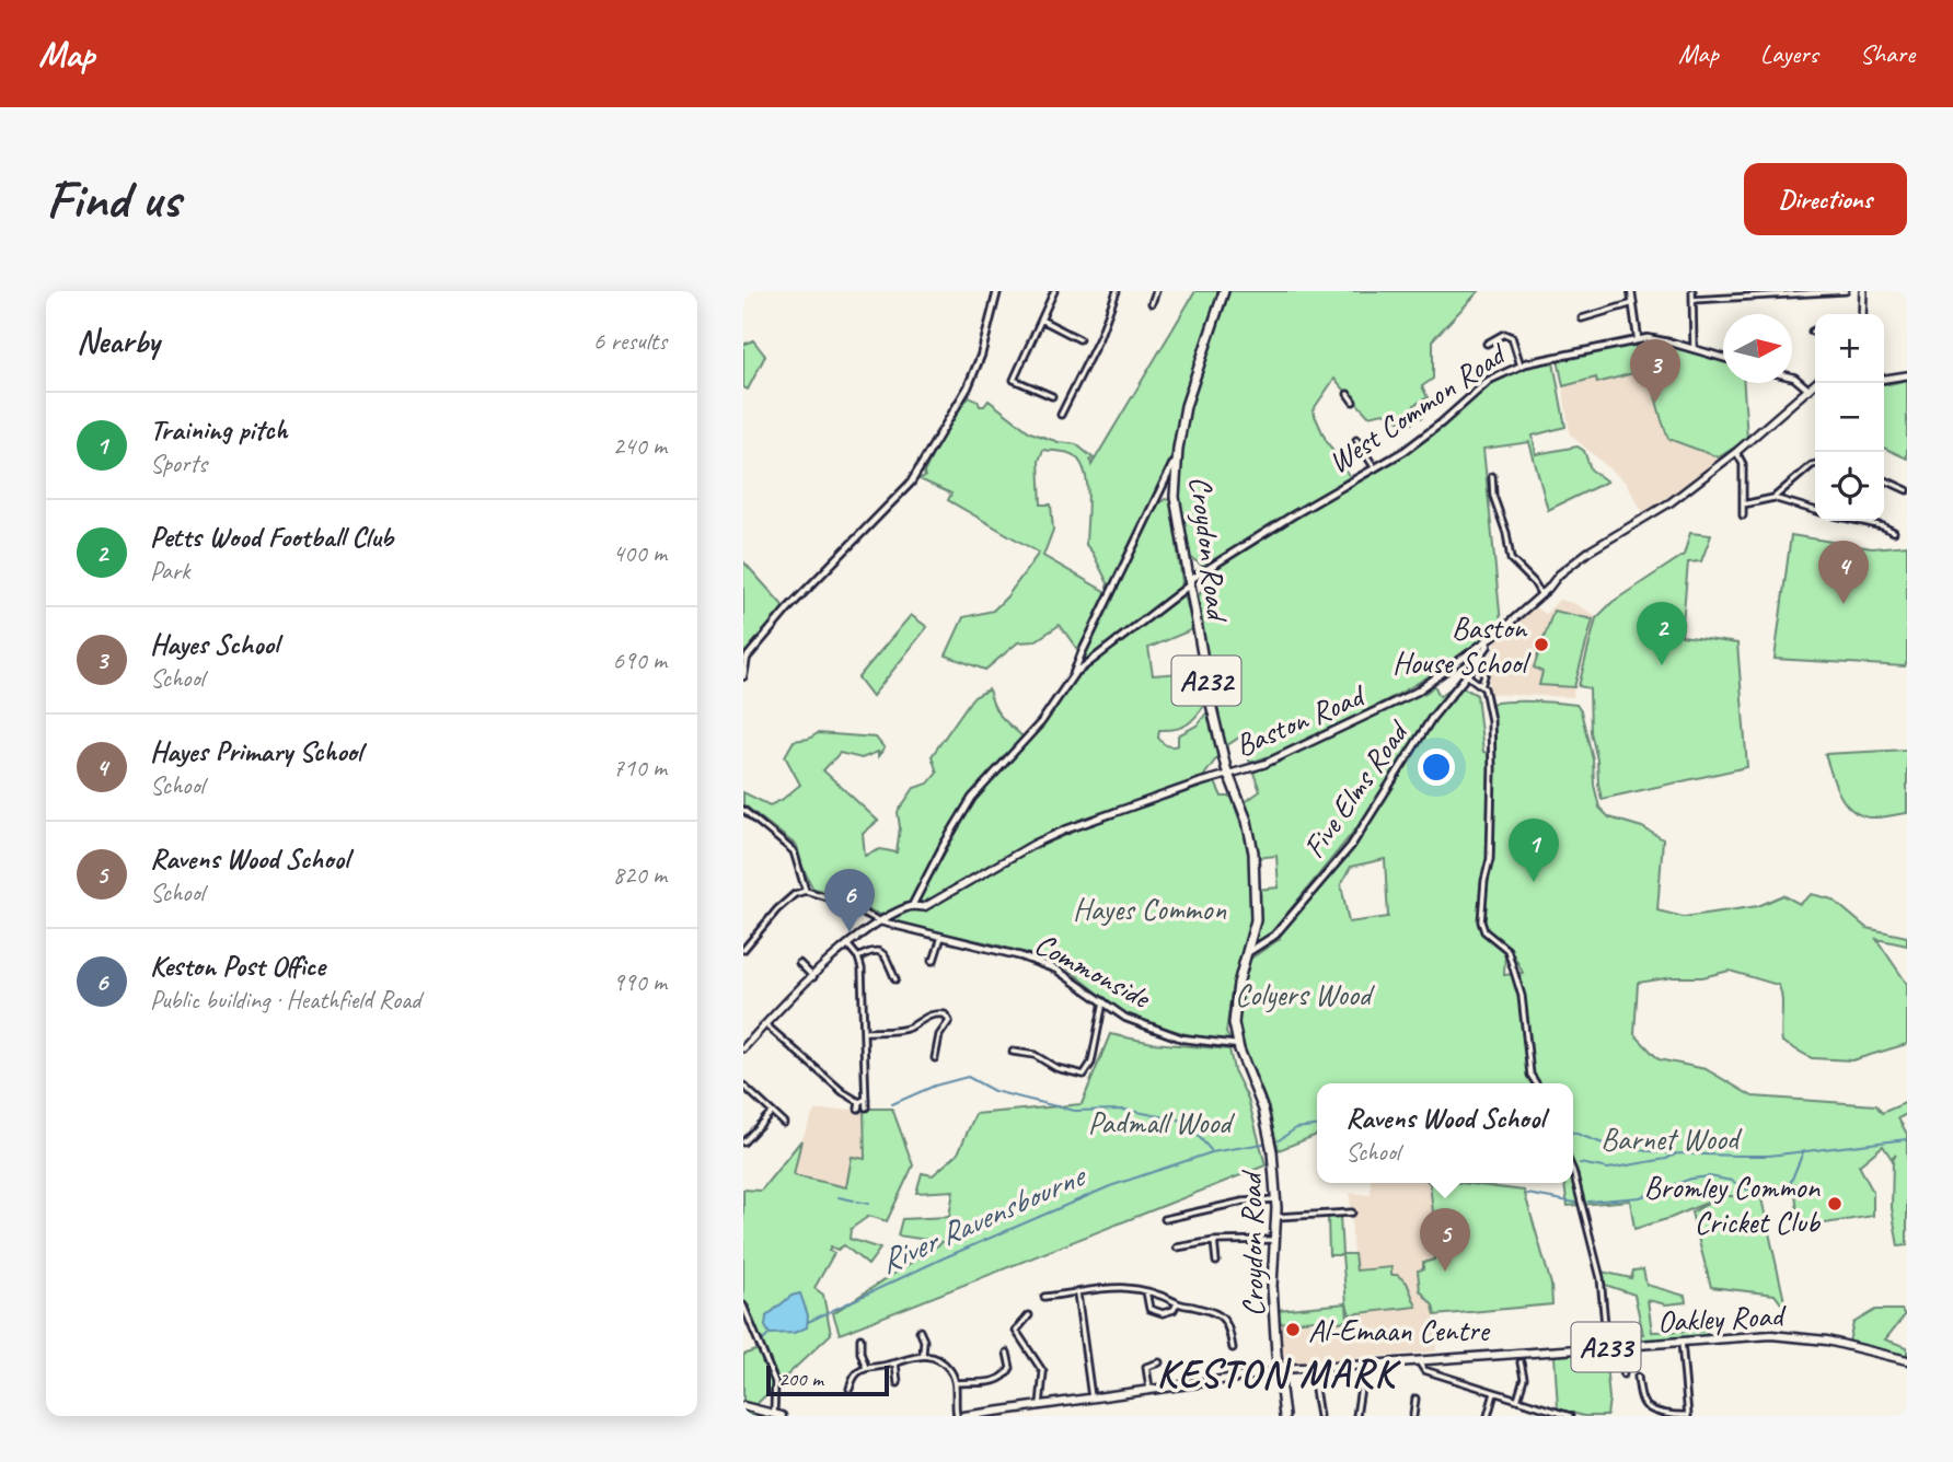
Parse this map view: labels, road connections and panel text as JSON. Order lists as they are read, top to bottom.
{
  "streets": {
    "highway": ["Croydon Road", "A232"],
    "main road": ["Baston Road", "Oakley Road", "A233"],
    "street": ["West Common Road", "Five Elms Road", "Commonside"]
  },
  "crossings": [
    ["West Common Road", "Croydon Road"],
    ["West Common Road", "Baston Road"],
    ["Croydon Road", "Baston Road"],
    ["Croydon Road", "Five Elms Road"],
    ["Croydon Road", "Commonside"],
    ["Croydon Road", "Oakley Road"],
    ["Croydon Road", "A233"],
    ["Baston Road", "Five Elms Road"],
    ["Baston Road", "Commonside"],
    ["Oakley Road", "A233"]
  ],
  "districts": ["KESTON MARK"],
  "water": ["River Ravensbourne"],
  "parks": [
    "Hayes Common",
    "Colyers Wood",
    "Padmall Wood",
    "Barnet Wood"
  ],
  "places": ["Baston House School", "Bromley Common Cricket Club", "Al-Emaan Centre"],
  "scale_bar": "200 m",
  "north": "right",
  "page": {
    "header": "Map",
    "nav": ["Map", "Layers", "Share"],
    "buttons": "Directions",
    "title": "Find us",
    "heading": ["Nearby", "6 results"],
    "map_buttons": ["+", "−"],
    "pins": [
      "3",
      "4",
      "2",
      "1",
      "6",
      "5"
    ],
    "list": [
      {
        "mark": "1",
        "name": "Training pitch",
        "note": "Sports",
        "value": "240 m"
      },
      {
        "mark": "2",
        "name": "Petts Wood Football Club",
        "note": "Park",
        "value": "400 m"
      },
      {
        "mark": "3",
        "name": "Hayes School",
        "note": "School",
        "value": "690 m"
      },
      {
        "mark": "4",
        "name": "Hayes Primary School",
        "note": "School",
        "value": "710 m"
      },
      {
        "mark": "5",
        "name": "Ravens Wood School",
        "note": "School",
        "value": "820 m"
      },
      {
        "mark": "6",
        "name": "Keston Post Office",
        "note": "Public building · Heathfield Road",
        "value": "990 m"
      }
    ],
    "popup": ["Ravens Wood School", "School"],
    "scale": "200 m"
  }
}
